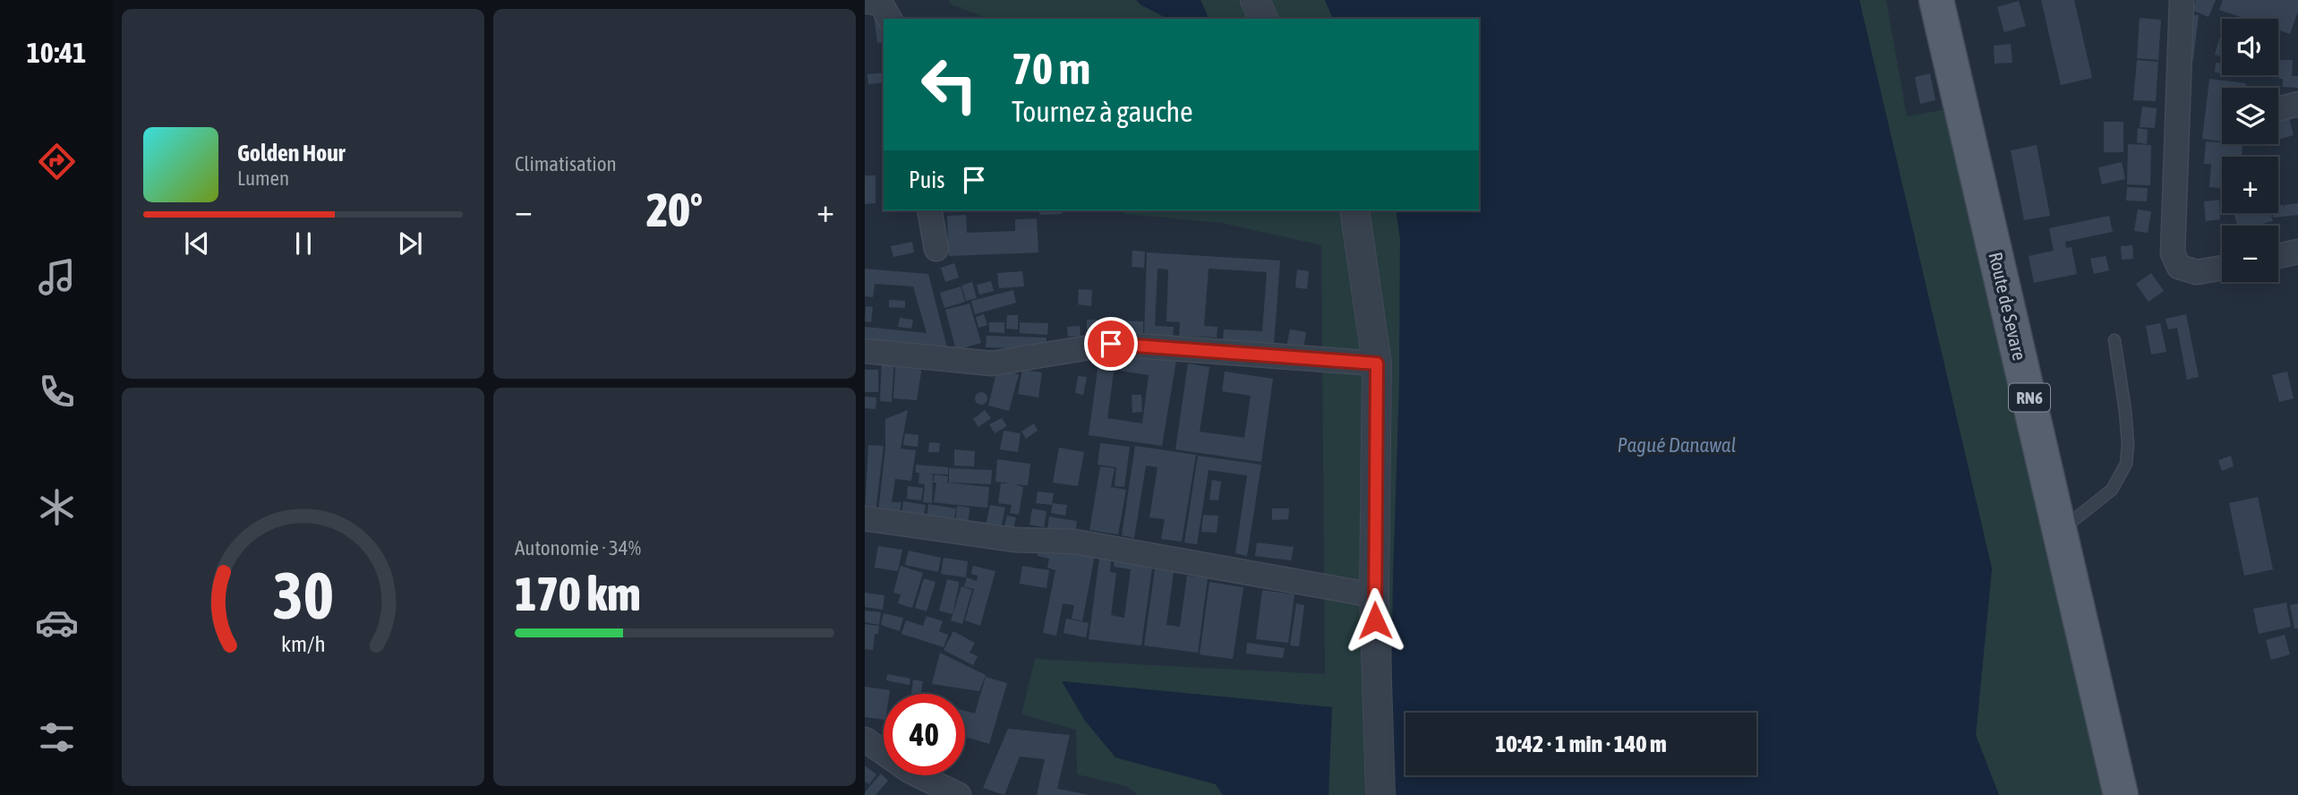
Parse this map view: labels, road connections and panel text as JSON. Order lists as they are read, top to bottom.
{
  "streets": {
    "main road": ["Route de Sevare", "RN6"]
  },
  "water": ["Pagué Danawal"],
  "page": {
    "tabs": "10:41",
    "tile": [
      "Climatisation",
      ["Autonomie · 34%", "170 km"]
    ],
    "map_buttons": ["+", "−"],
    "turn": ["70 m", "Tournez à gauche"],
    "song": ["Golden Hour", "Lumen"],
    "then": "Puis",
    "heat": ["−", "20°", "+"],
    "limit": "40",
    "trip": "10:42 · 1 min · 140 m",
    "gauge": ["30", "km/h"]
  }
}
